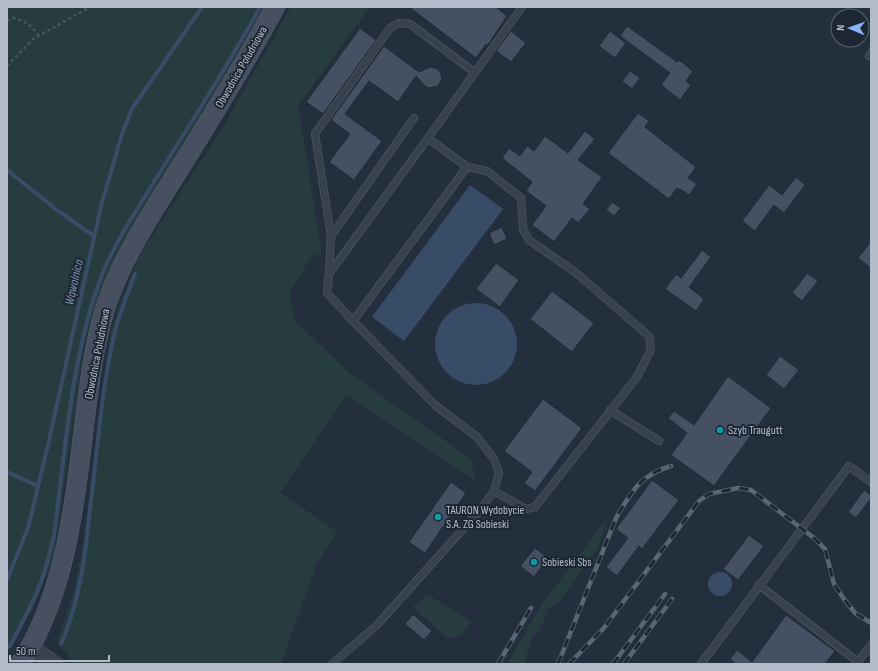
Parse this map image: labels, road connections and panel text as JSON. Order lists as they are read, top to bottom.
{
  "streets": {
    "main road": ["Obwodnica Południowa"]
  },
  "water": ["Wąwolnica"],
  "places": ["Szyb Traugutt", "TAURON Wydobycie S.A. ZG Sobieski", "Sobieski Sbs"],
  "scale_bar": "50 m",
  "north": "left"
}
